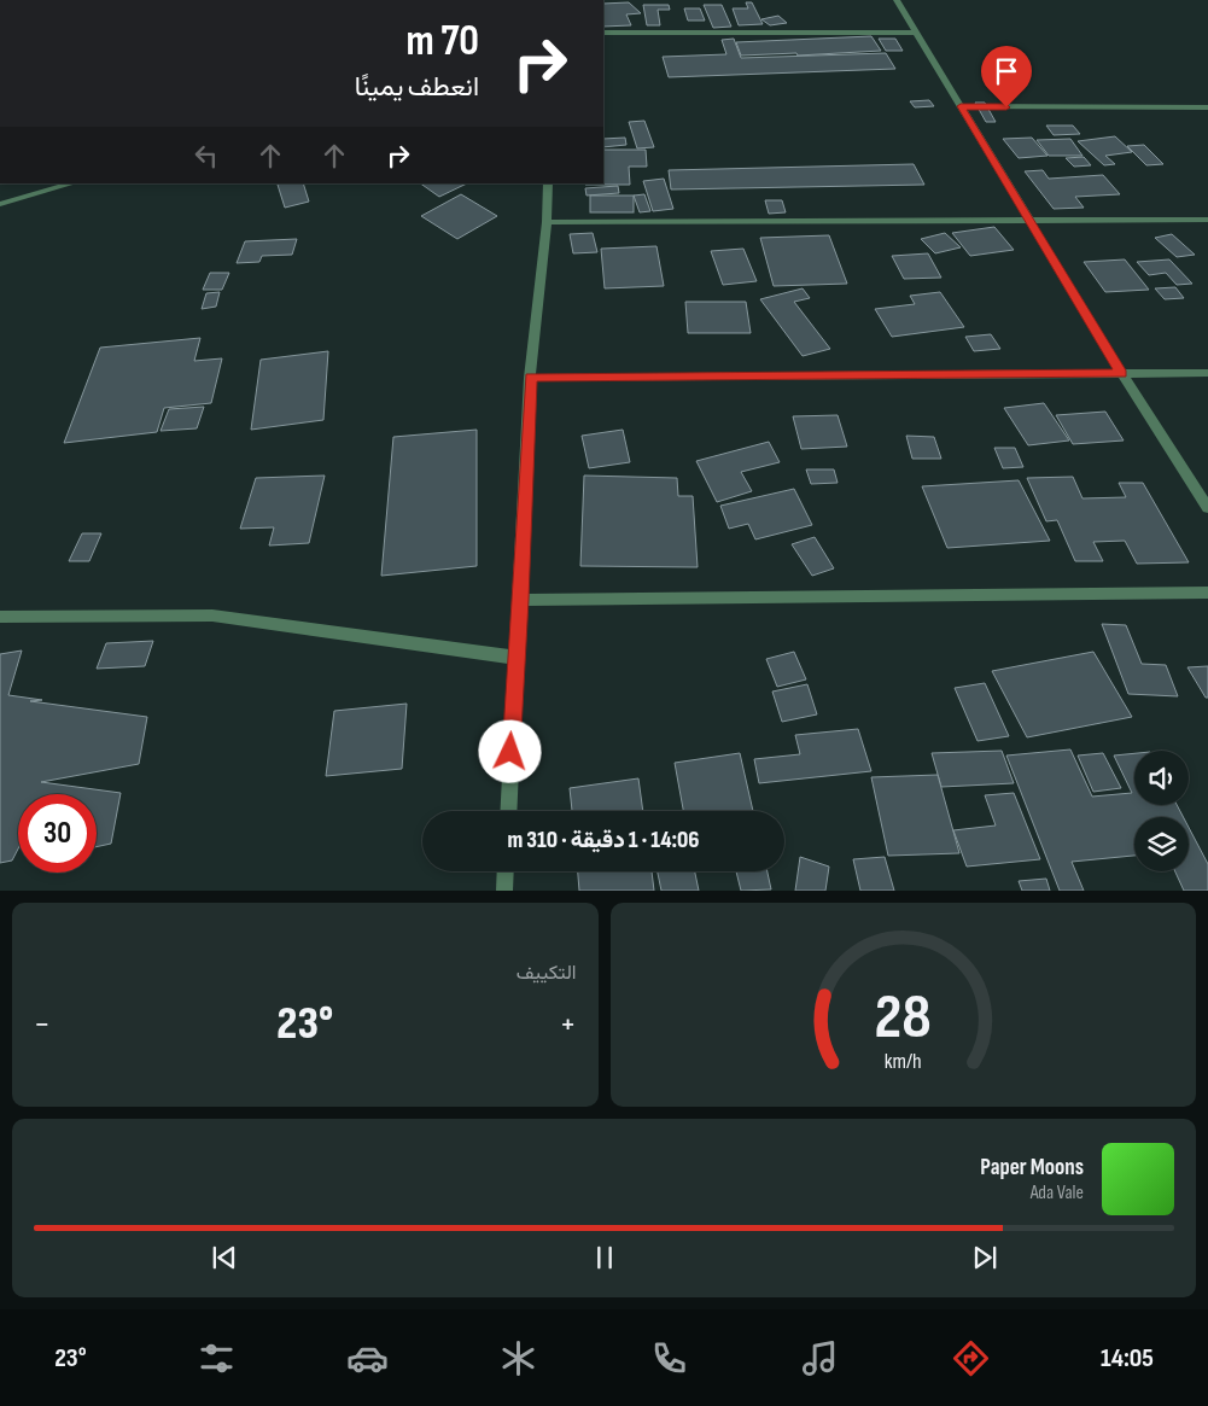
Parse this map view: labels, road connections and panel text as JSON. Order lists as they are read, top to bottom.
{
  "page": {
    "turn": ["70 m", "انعطف يمينًا"],
    "limit": "30",
    "trip": "14:06 · 1 دقيقة · 310 m",
    "tile": "التكييف",
    "heat": ["−", "23°", "+"],
    "song": ["Paper Moons", "Ada Vale"],
    "tabs": ["14:05", "23°"],
    "gauge": ["28", "km/h"]
  }
}
